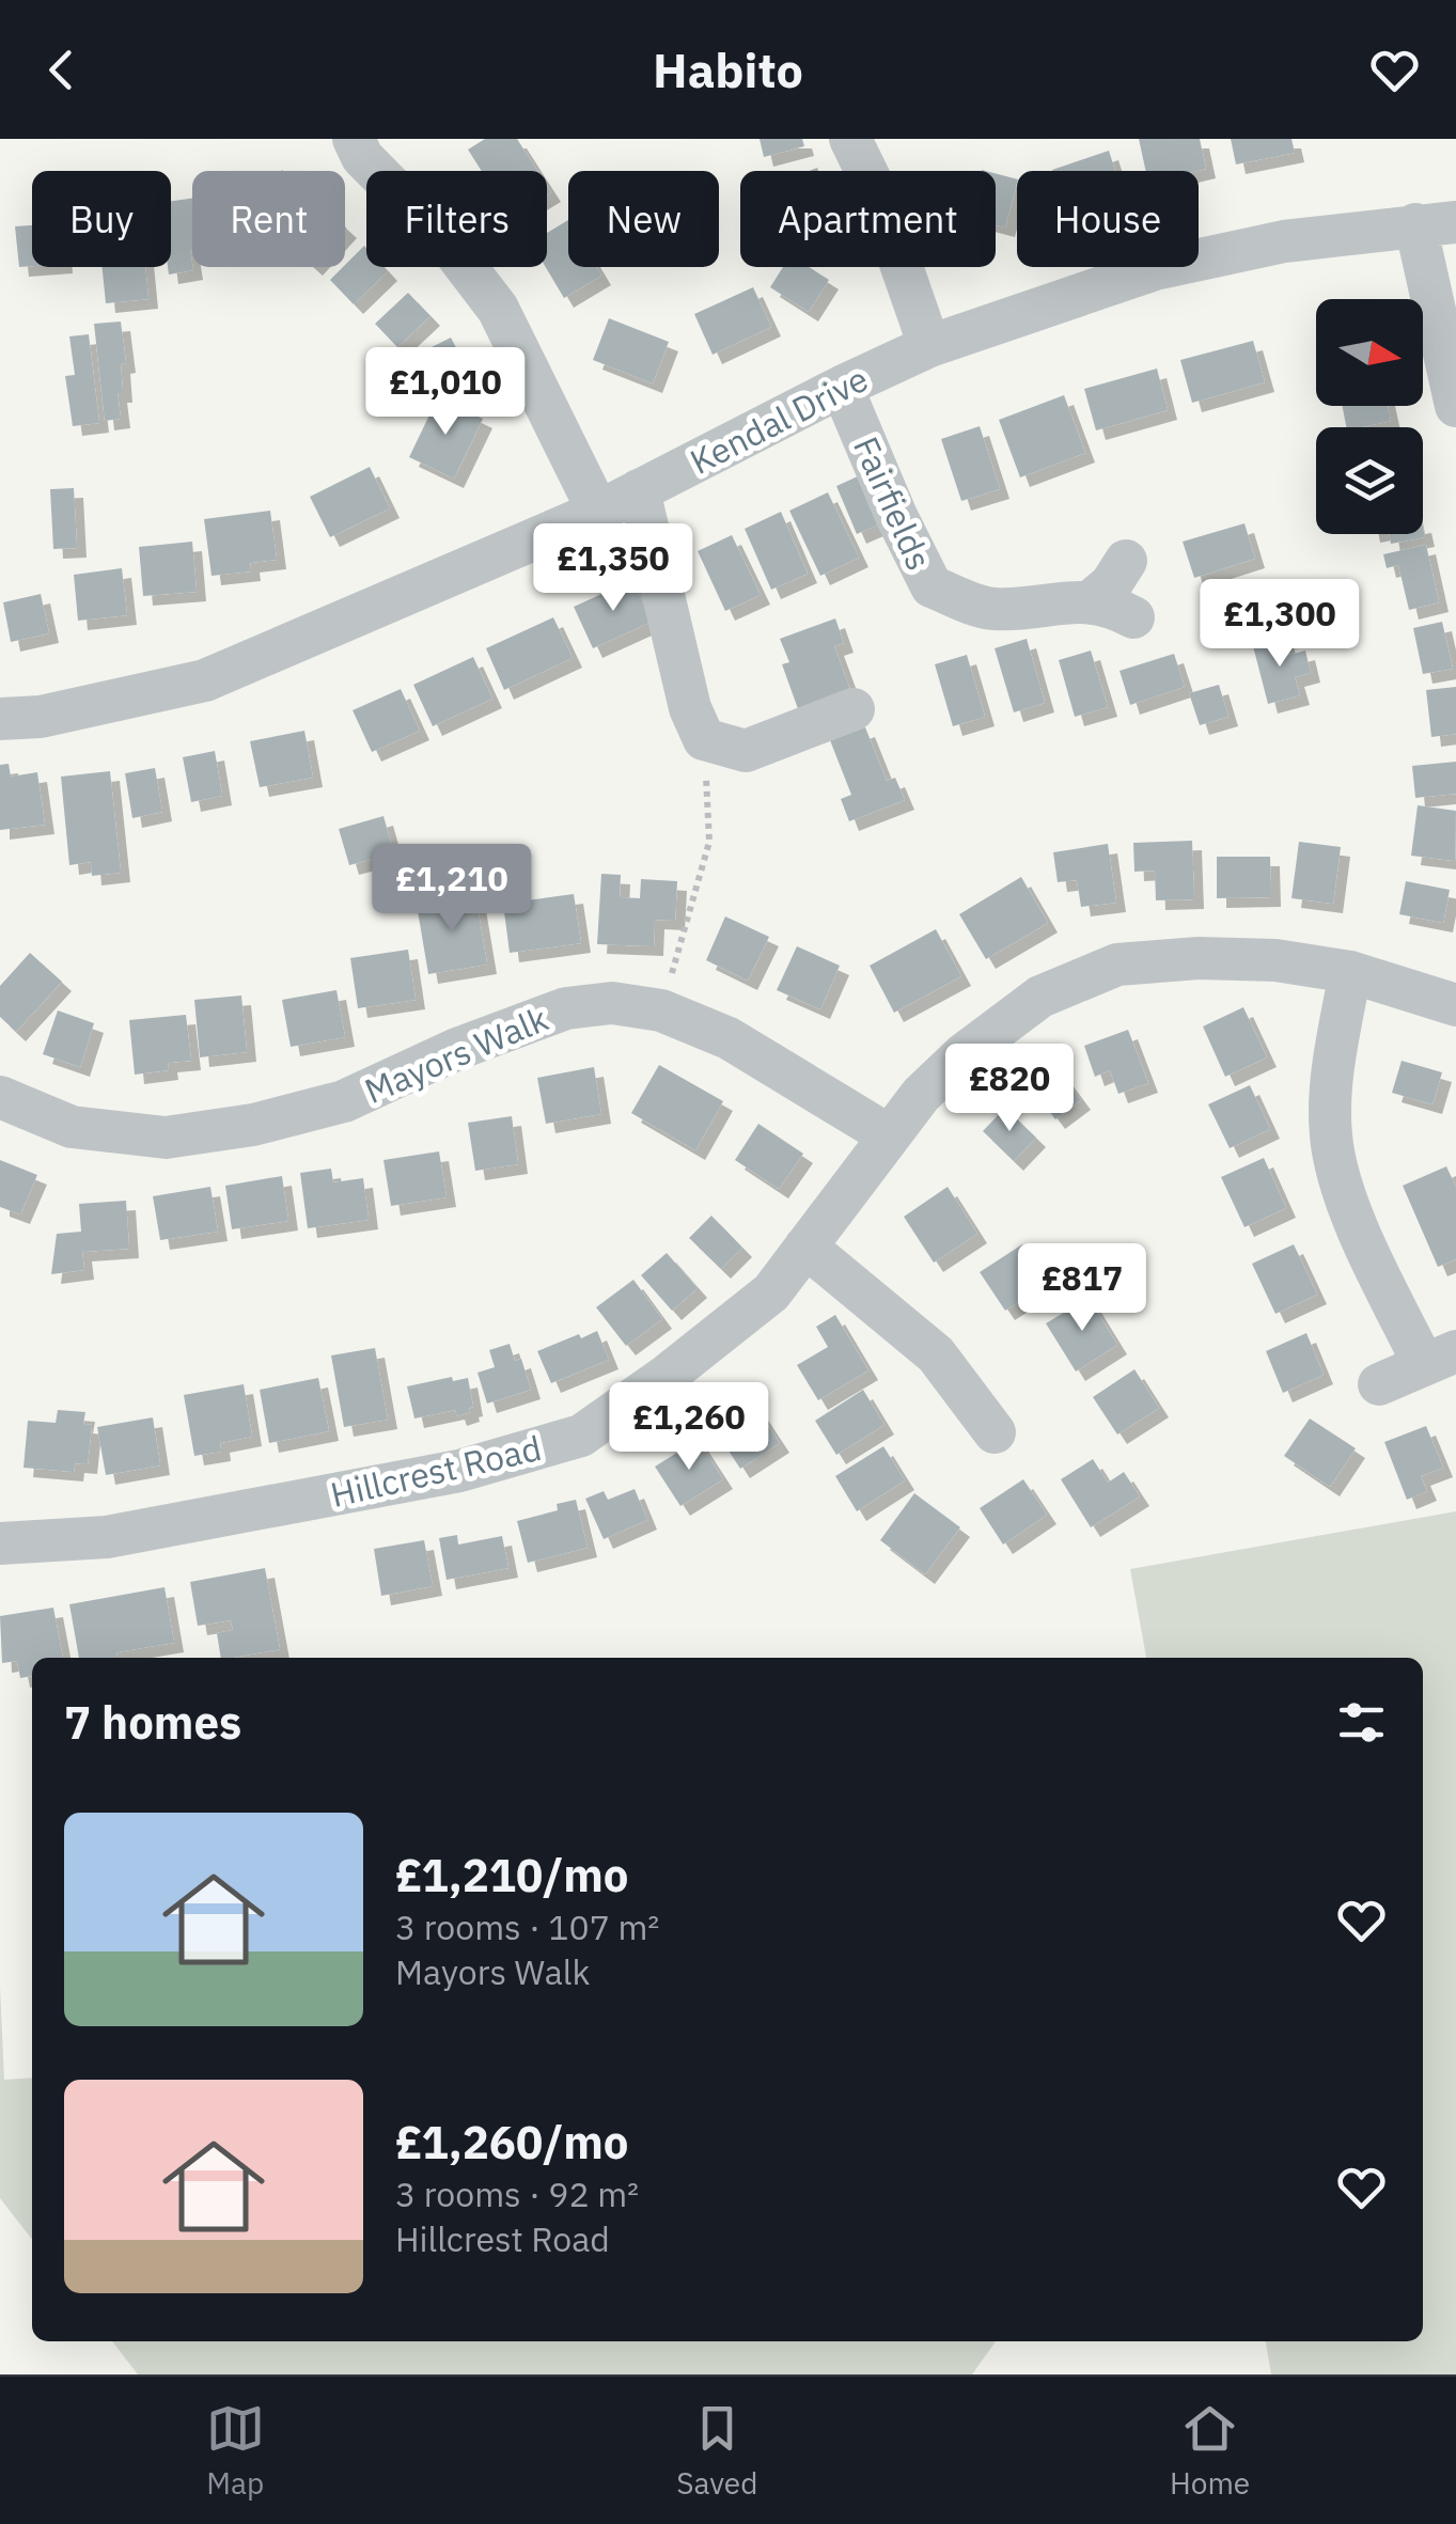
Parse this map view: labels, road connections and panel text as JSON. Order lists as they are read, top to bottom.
{
  "streets": {
    "street": [
      "Kendal Drive",
      "Fairfields",
      "Mayors Walk",
      "Hillcrest Road"
    ]
  },
  "crossings": [
    ["Kendal Drive", "Fairfields"],
    ["Mayors Walk", "Hillcrest Road"]
  ],
  "north": "right",
  "page": {
    "header": "Habito",
    "chip": [
      "Buy",
      "Rent",
      "Filters",
      "New",
      "Apartment",
      "House"
    ],
    "price": [
      "£1,010",
      "£1,350",
      "£1,300",
      "£1,210",
      "£820",
      "£817",
      "£1,260"
    ],
    "heading": "7 homes",
    "list": [
      {
        "name": "£1,210/mo",
        "note": "3 rooms · 107 m² · Mayors Walk"
      },
      {
        "name": "£1,260/mo",
        "note": "3 rooms · 92 m² · Hillcrest Road"
      }
    ],
    "tabs": ["Map", "Saved", "Home"]
  }
}
